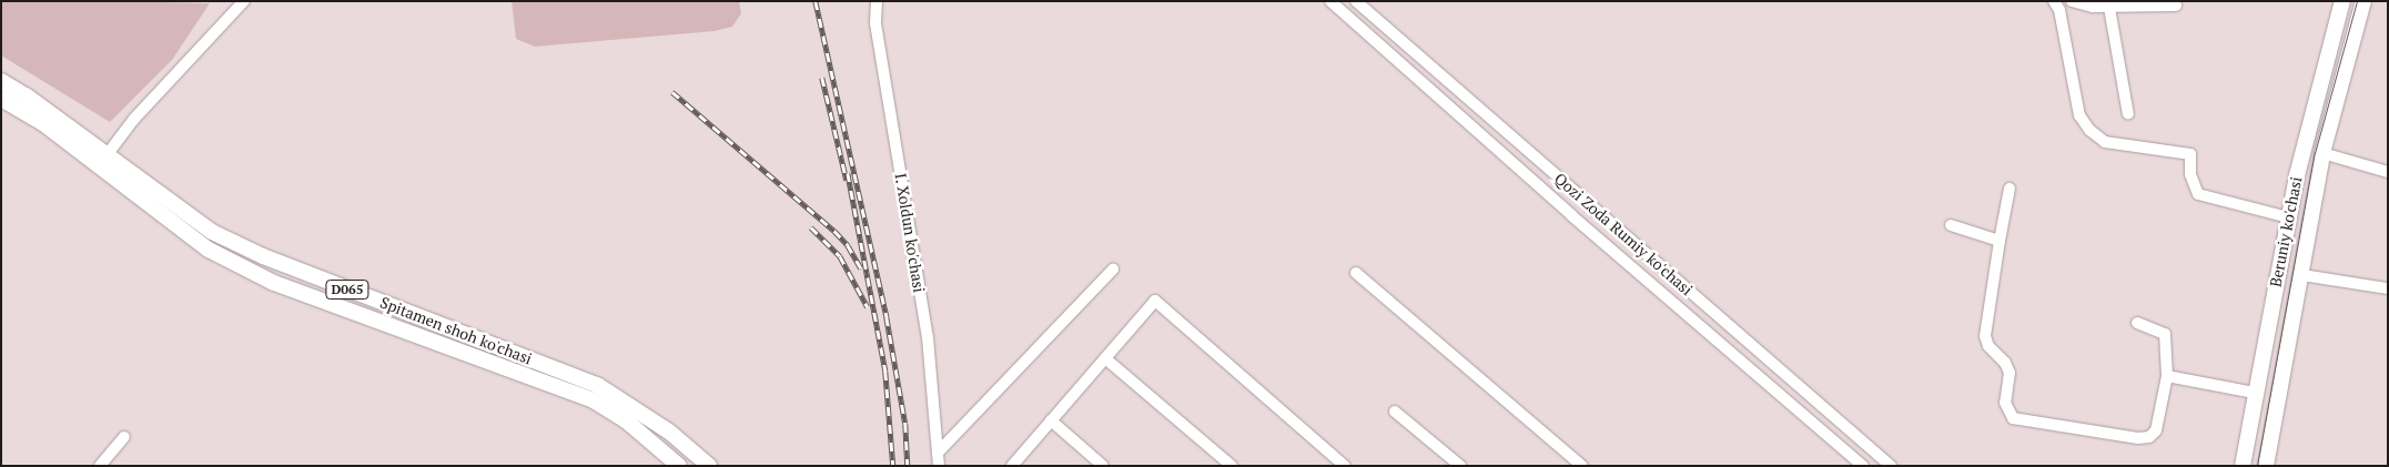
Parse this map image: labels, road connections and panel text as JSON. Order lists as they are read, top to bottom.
{
  "streets": {
    "main road": ["Beruniy ko'chasi", "D065", "Spitamen shoh ko'chasi"],
    "street": ["I. Xoldun ko'chasi", "Qozi Zoda Rumiy ko'chasi"]
  }
}
